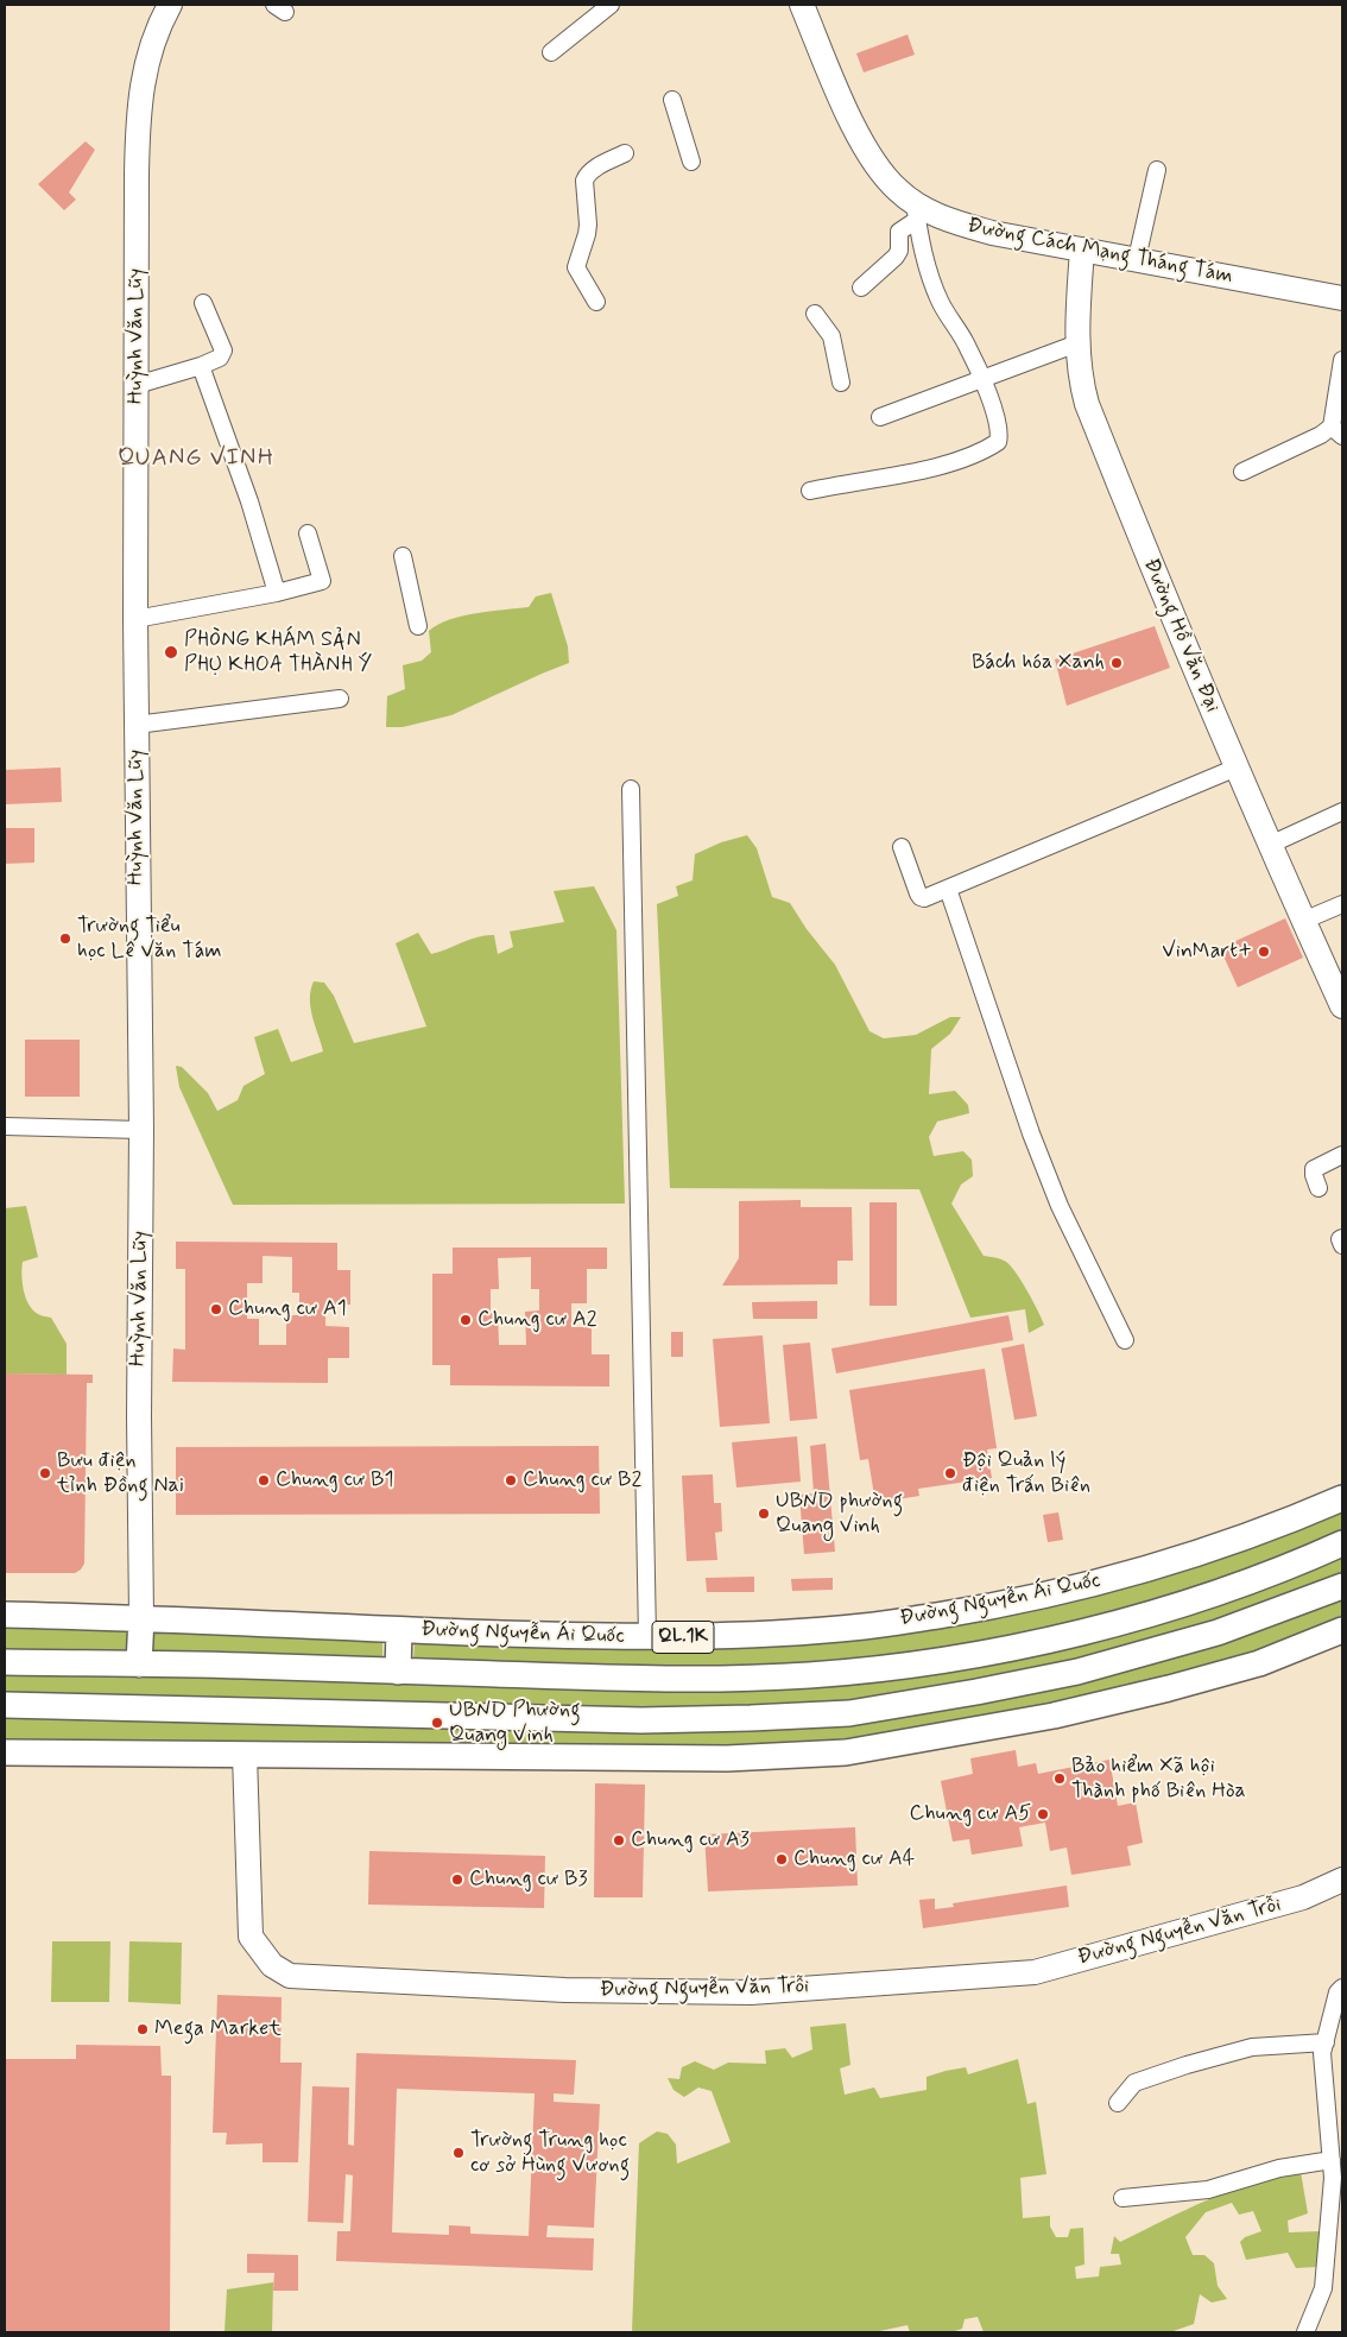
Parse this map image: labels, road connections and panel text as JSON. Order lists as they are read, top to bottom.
{
  "streets": {
    "main road": ["Đường Nguyễn Ái Quốc", "QL.1K"],
    "street": [
      "Đường Cách Mạng Tháng Tám",
      "Huỳnh Văn Lũy",
      "Đường Hồ Văn Đại",
      "Đường Nguyễn Văn Trỗi"
    ]
  },
  "crossings": [
    ["Đường Cách Mạng Tháng Tám", "Đường Hồ Văn Đại"],
    ["Huỳnh Văn Lũy", "Đường Nguyễn Ái Quốc"]
  ],
  "districts": ["QUANG VINH"],
  "places": [
    "PHÒNG KHÁM SẢN PHỤ KHOA THÀNH Ý",
    "Bách hóa Xanh",
    "Trường Tiểu học Lê Văn Tám",
    "VinMart+",
    "Chung cư A1",
    "Chung cư A2",
    "Bưu điện tỉnh Đồng Nai",
    "Đội Quản lý điện Trấn Biên",
    "Chung cư B1",
    "Chung cư B2",
    "UBND phường Quang Vinh",
    "UBND Phường Quang Vinh",
    "Bảo hiểm Xã hội Thành phố Biên Hòa",
    "Chung cư A5",
    "Chung cư A3",
    "Chung cư A4",
    "Chung cư B3",
    "Mega Market",
    "Trường Trung học cơ sở Hùng Vương"
  ]
}
